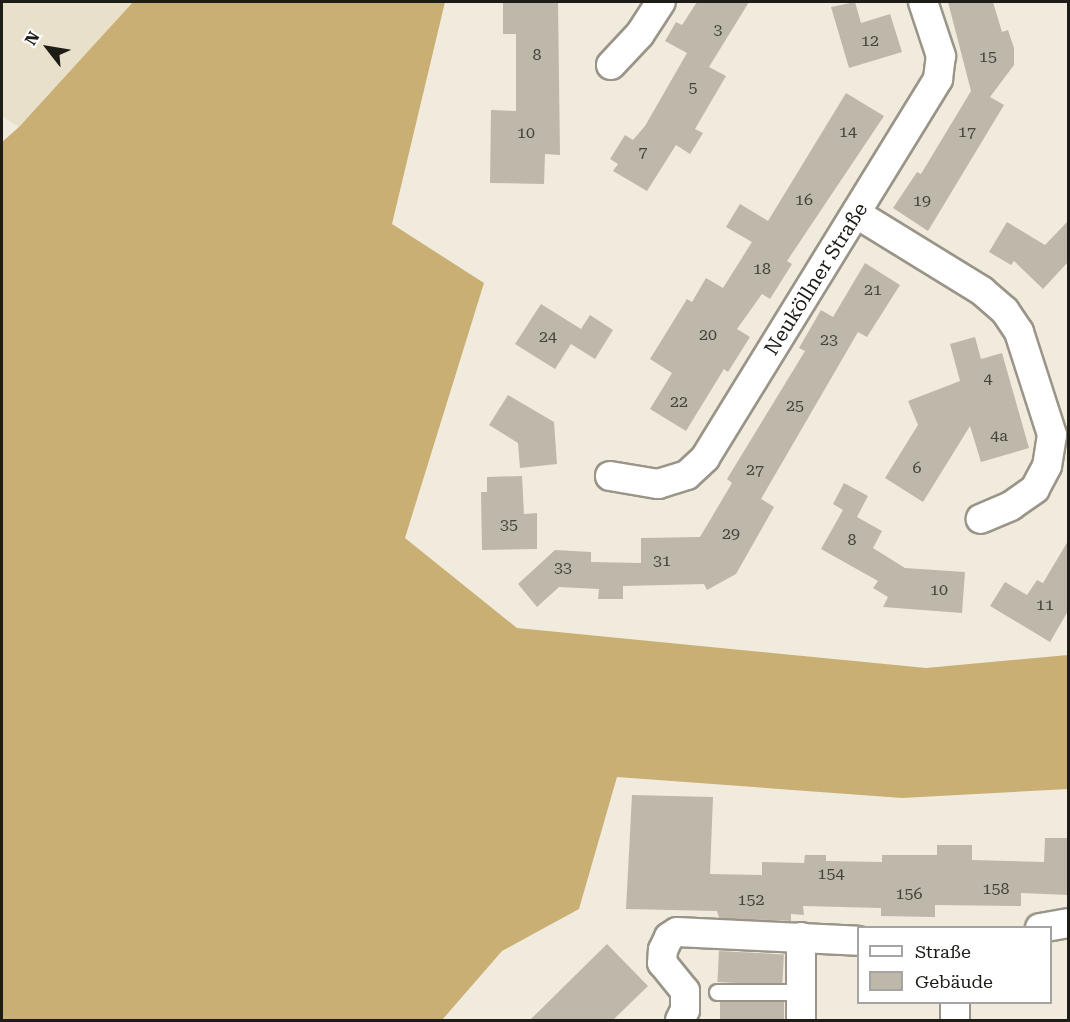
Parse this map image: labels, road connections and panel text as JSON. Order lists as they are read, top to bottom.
{
  "streets": {
    "street": ["Neuköllner Straße"]
  },
  "house_numbers": [
    "3",
    "12",
    "8",
    "15",
    "5",
    "14",
    "17",
    "10",
    "7",
    "16",
    "19",
    "18",
    "21",
    "20",
    "24",
    "23",
    "4",
    "22",
    "25",
    "4a",
    "6",
    "27",
    "35",
    "29",
    "8",
    "31",
    "33",
    "10",
    "11",
    "154",
    "158",
    "156",
    "152"
  ],
  "legend": ["Straße", "Gebäude"],
  "north": "top left"
}
